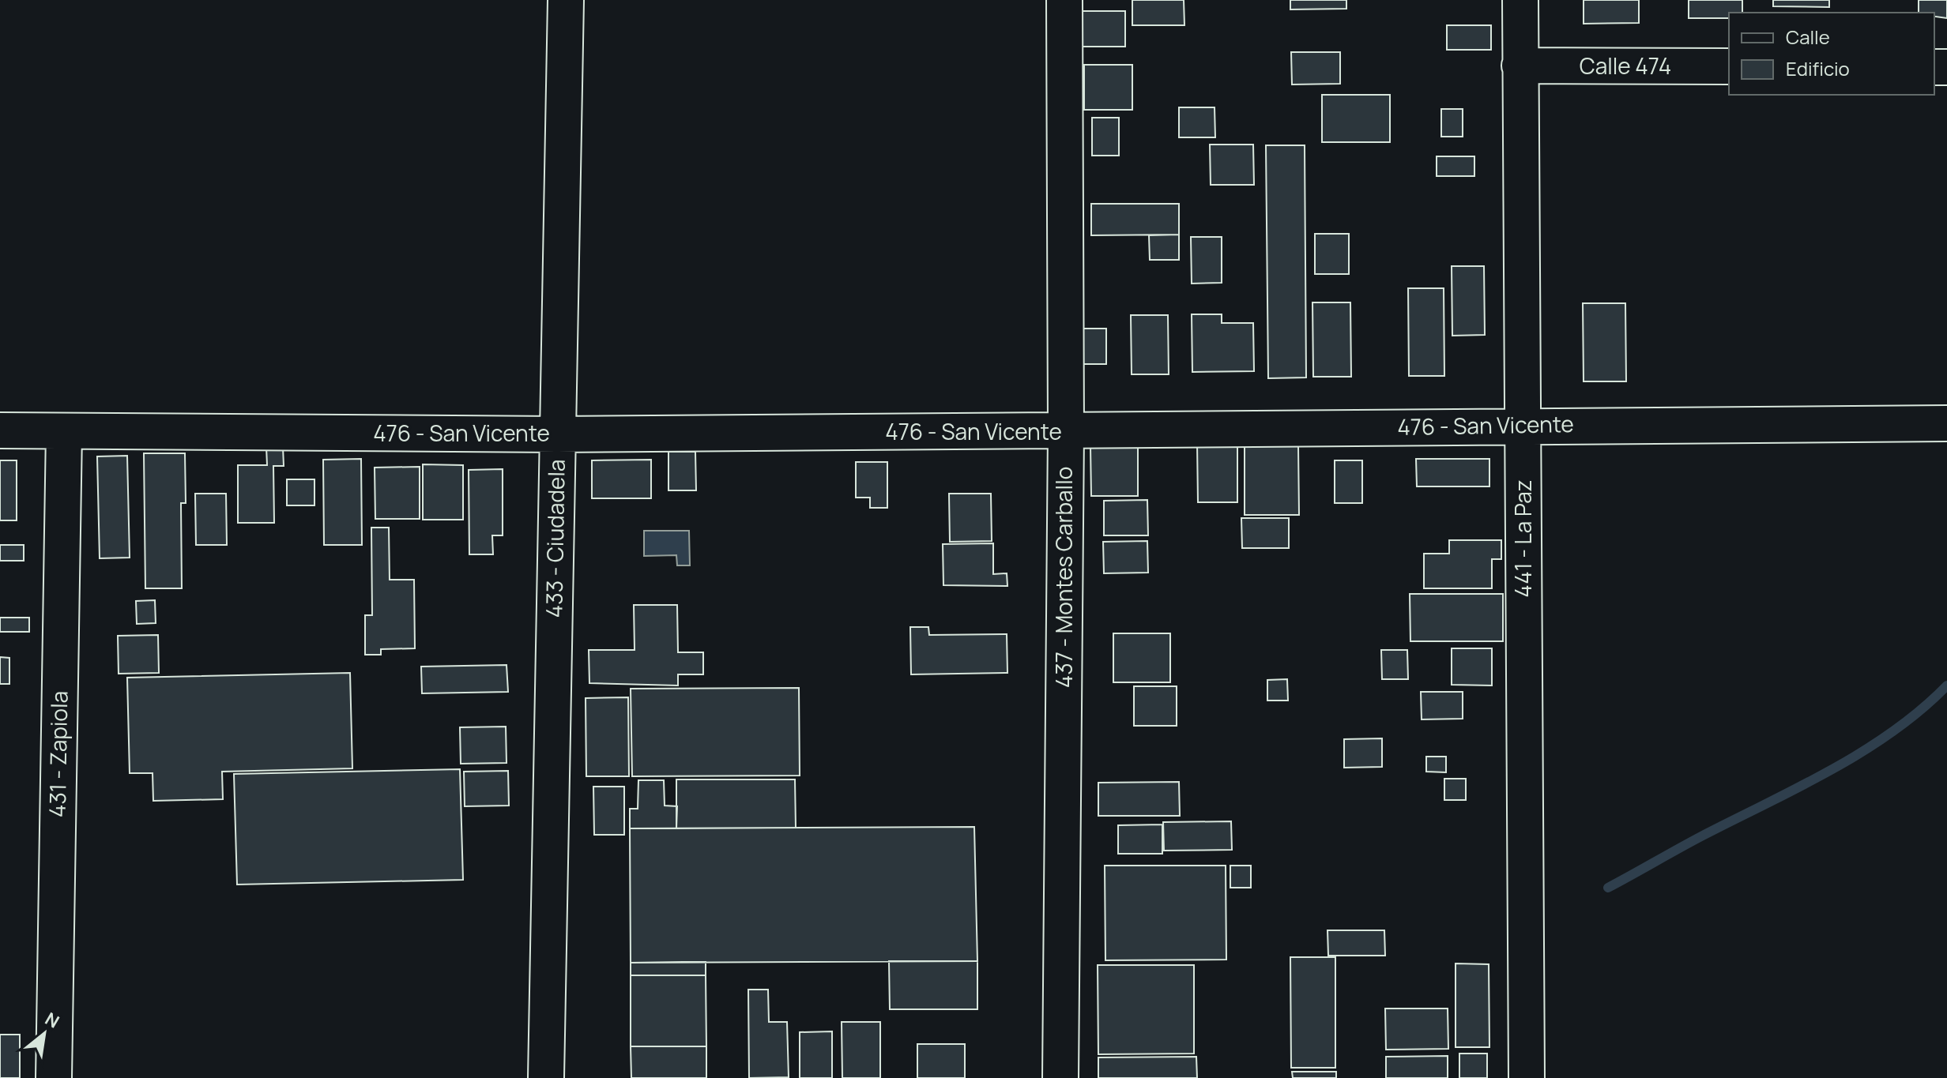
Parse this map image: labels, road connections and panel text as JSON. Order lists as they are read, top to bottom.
{
  "streets": {
    "street": [
      "Calle 474",
      "476 - San Vicente",
      "433 - Ciudadela",
      "441 - La Paz",
      "437 - Montes Carballo",
      "431 - Zapiola"
    ]
  },
  "crossings": [
    ["Calle 474", "441 - La Paz"],
    ["476 - San Vicente", "433 - Ciudadela"],
    ["476 - San Vicente", "441 - La Paz"],
    ["476 - San Vicente", "437 - Montes Carballo"],
    ["476 - San Vicente", "431 - Zapiola"]
  ],
  "legend": ["Calle", "Edificio"],
  "north": "top right"
}
